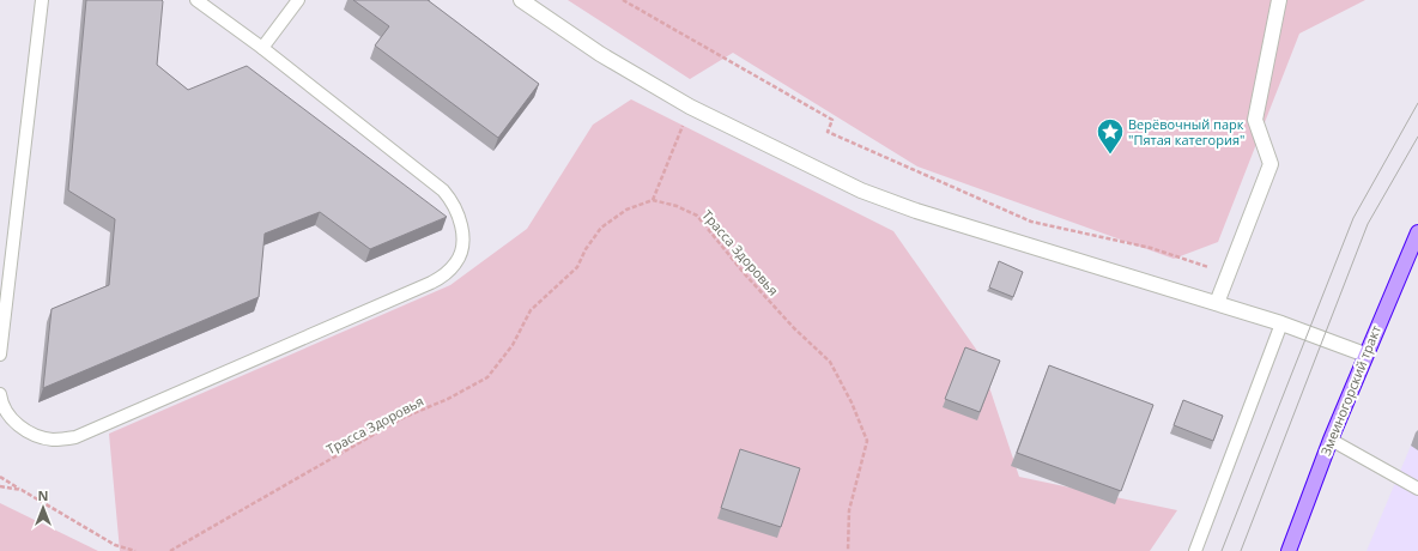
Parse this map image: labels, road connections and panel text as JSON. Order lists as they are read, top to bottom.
{
  "streets": {
    "highway": ["Змеиногорский тракт"],
    "path": ["Трасса Здоровья"]
  },
  "places": {
    "place": ["Верёвочный парк \"Пятая категория\""]
  },
  "north": "top"
}
